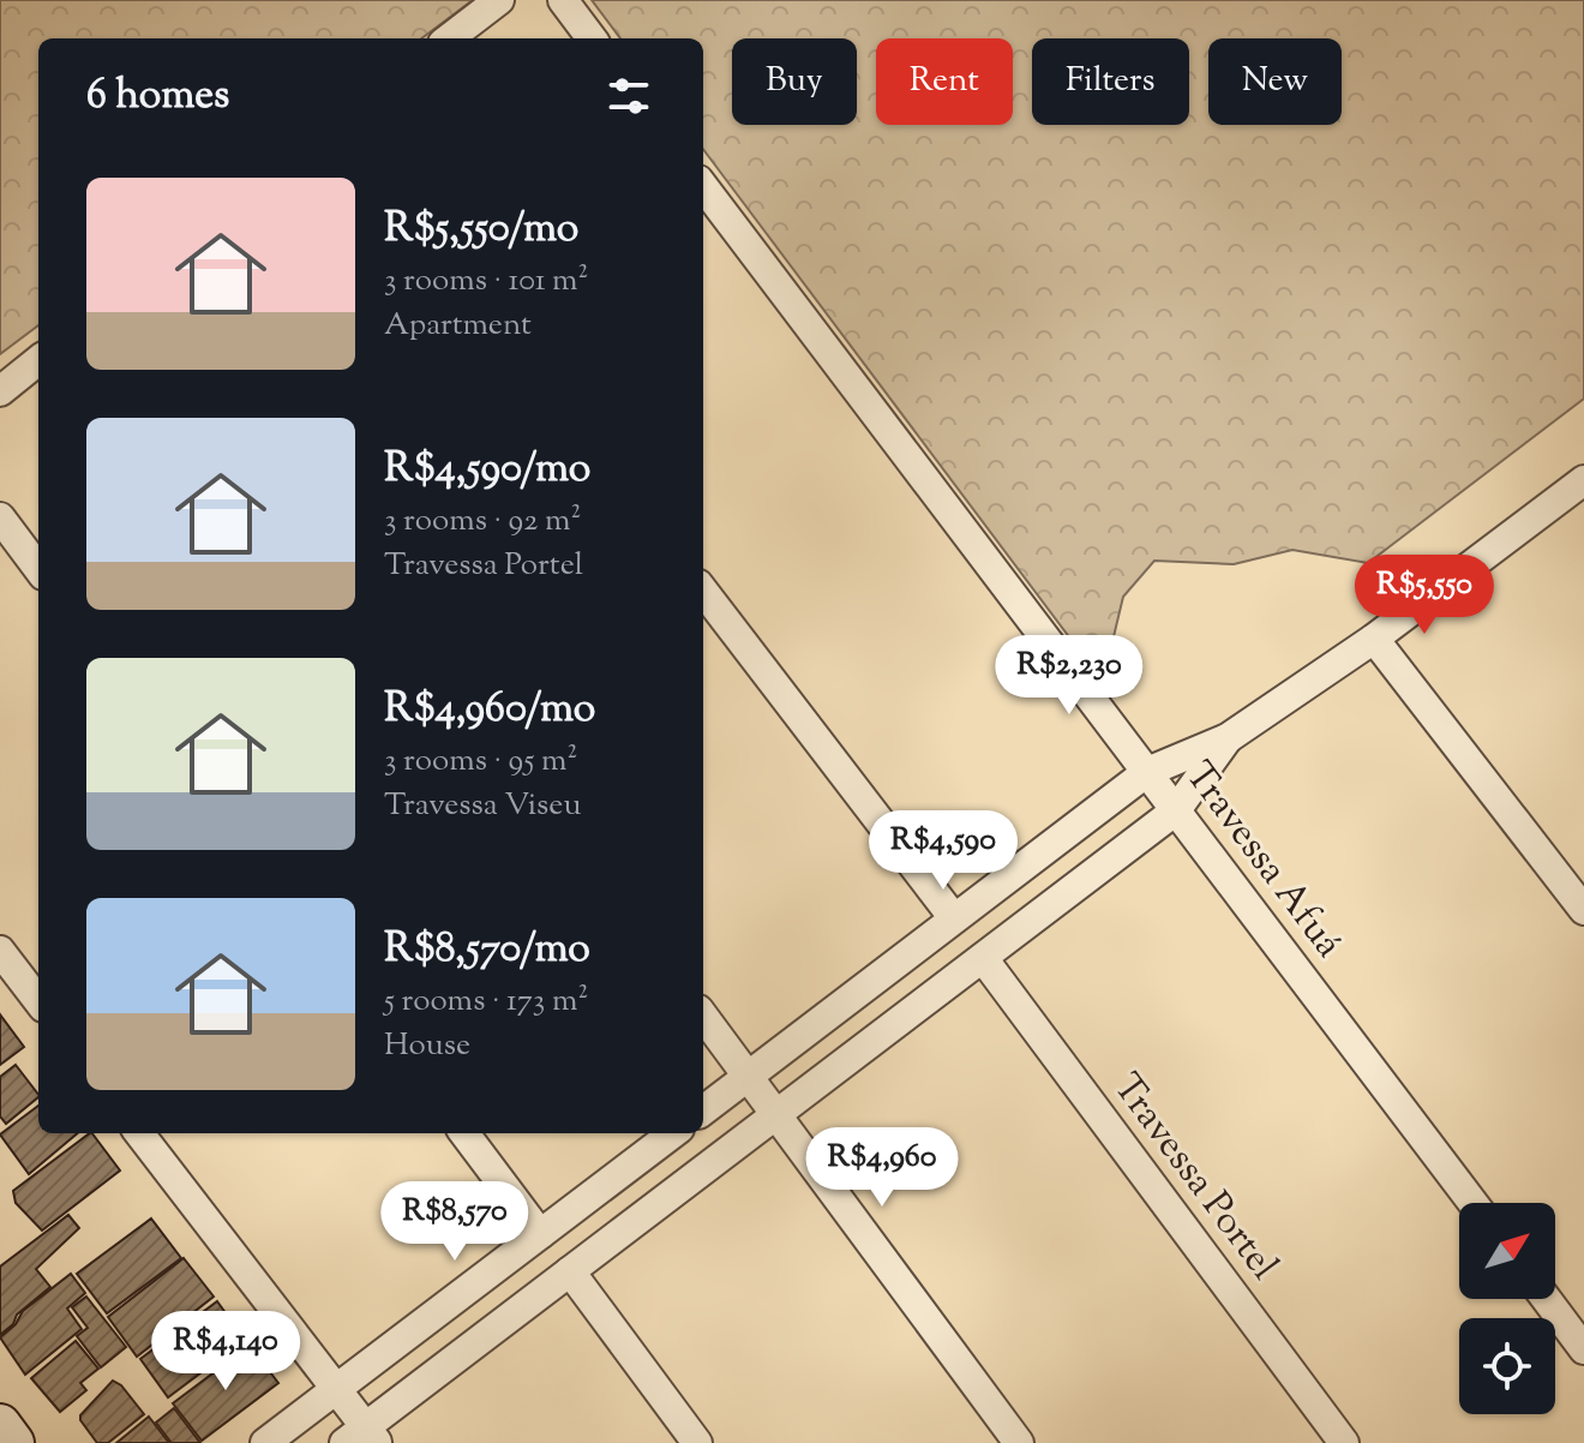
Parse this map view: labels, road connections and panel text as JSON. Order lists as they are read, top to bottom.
{
  "streets": {
    "street": ["Travessa Afuá", "Travessa Portel"]
  },
  "north": "top right",
  "page": {
    "chip": [
      "Buy",
      "Rent",
      "Filters",
      "New"
    ],
    "heading": "6 homes",
    "list": [
      {
        "name": "R$5,550/mo",
        "note": "3 rooms · 101 m² · Apartment"
      },
      {
        "name": "R$4,590/mo",
        "note": "3 rooms · 92 m² · Travessa Portel"
      },
      {
        "name": "R$4,960/mo",
        "note": "3 rooms · 95 m² · Travessa Viseu"
      },
      {
        "name": "R$8,570/mo",
        "note": "5 rooms · 173 m² · House"
      }
    ],
    "price": [
      "R$5,550",
      "R$2,230",
      "R$4,590",
      "R$4,960",
      "R$8,570",
      "R$4,140"
    ]
  }
}
